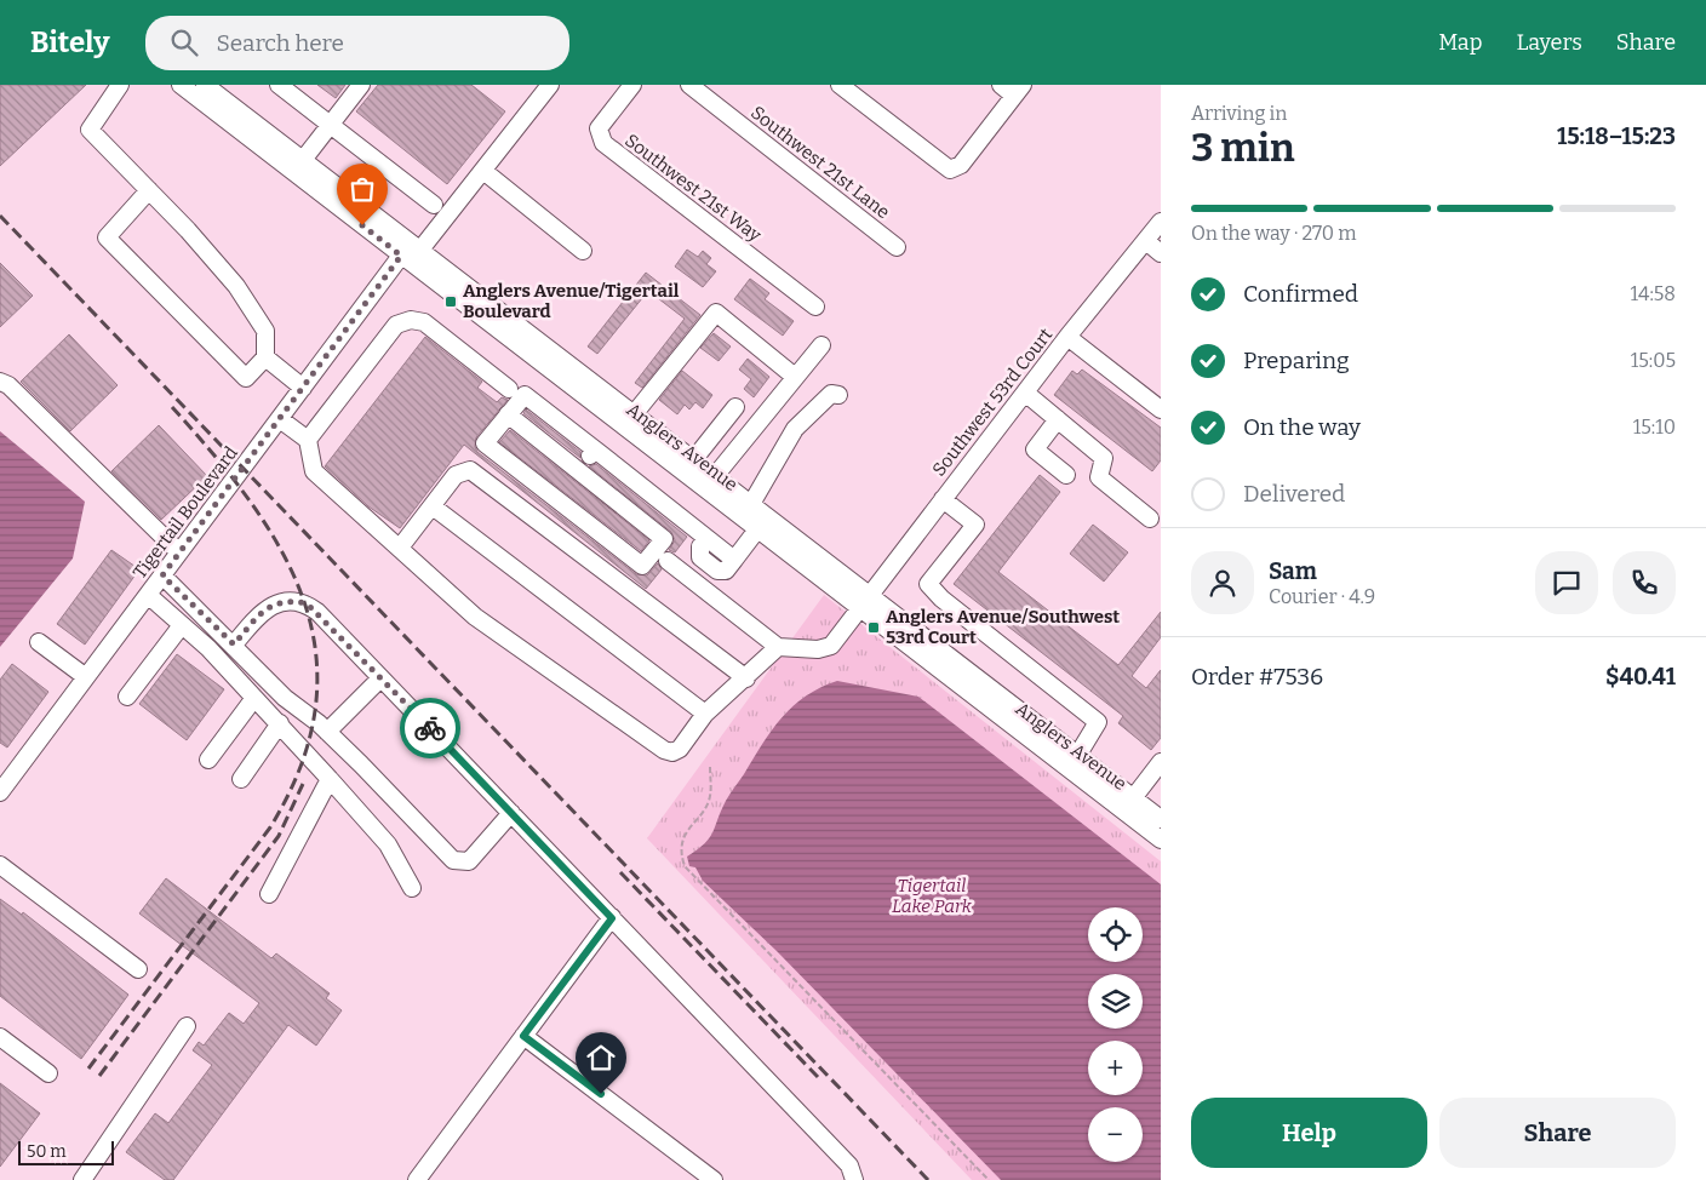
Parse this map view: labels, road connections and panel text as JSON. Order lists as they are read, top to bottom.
{
  "streets": {
    "street": [
      "Southwest 21st Lane",
      "Southwest 21st Way",
      "Southwest 53rd Court",
      "Anglers Avenue",
      "Tigertail Boulevard"
    ]
  },
  "crossings": [
    ["Southwest 53rd Court", "Anglers Avenue"],
    ["Anglers Avenue", "Tigertail Boulevard"]
  ],
  "parks": ["Tigertail Lake Park"],
  "places": {
    "transit": ["Anglers Avenue/Tigertail Boulevard", "Anglers Avenue/Southwest 53rd Court"]
  },
  "scale_bar": "50 m",
  "page": {
    "header": "Bitely",
    "search": "Search here",
    "nav": ["Map", "Layers", "Share"],
    "heading": ["3 min", "Arriving in", "15:18–15:23"],
    "panel": [
      "Sam",
      "Courier · 4.9",
      "Order #7536",
      "$40.41"
    ],
    "bar": "On the way · 270 m",
    "list": [
      ["Confirmed", "14:58"],
      ["Preparing", "15:05"],
      ["On the way", "15:10"],
      "Delivered"
    ],
    "map_buttons": ["+", "−"],
    "buttons": ["Help", "Share"],
    "scale": "50 m"
  }
}
